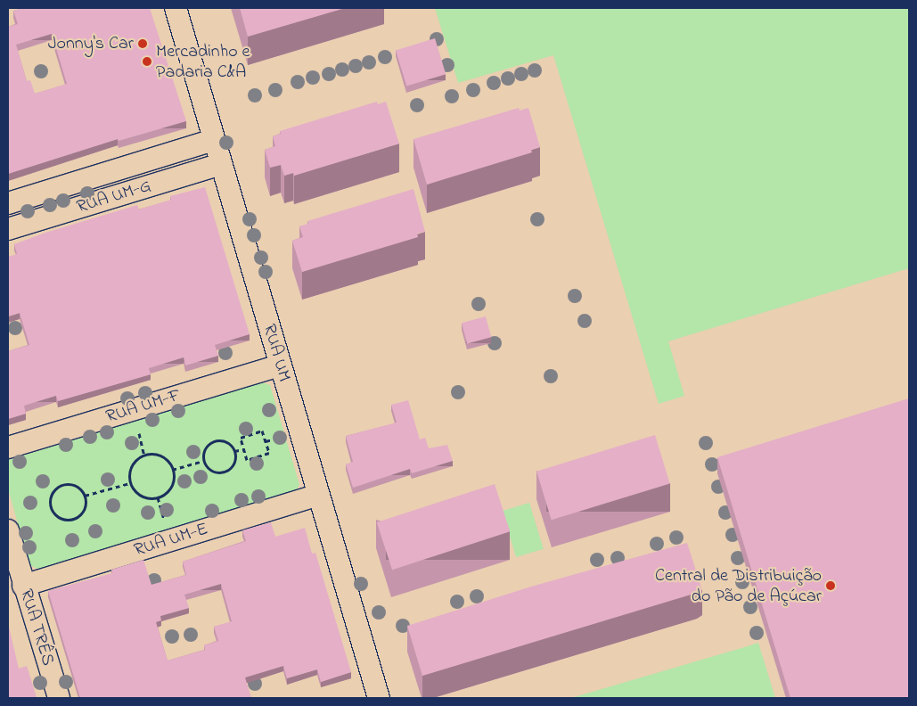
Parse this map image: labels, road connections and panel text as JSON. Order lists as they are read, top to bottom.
{
  "streets": {
    "street": [
      "RUA UM-G",
      "RUA UM",
      "RUA UM-F",
      "RUA UM-E",
      "RUA TRÊS"
    ]
  },
  "crossings": [
    ["RUA UM-G", "RUA UM"],
    ["RUA UM", "RUA UM-F"],
    ["RUA UM", "RUA UM-E"],
    ["RUA UM-E", "RUA TRÊS"]
  ],
  "places": ["Jonny's Car", "Mercadinho e Padaria C&A", "Central de Distribuição do Pão de Açúcar"]
}
